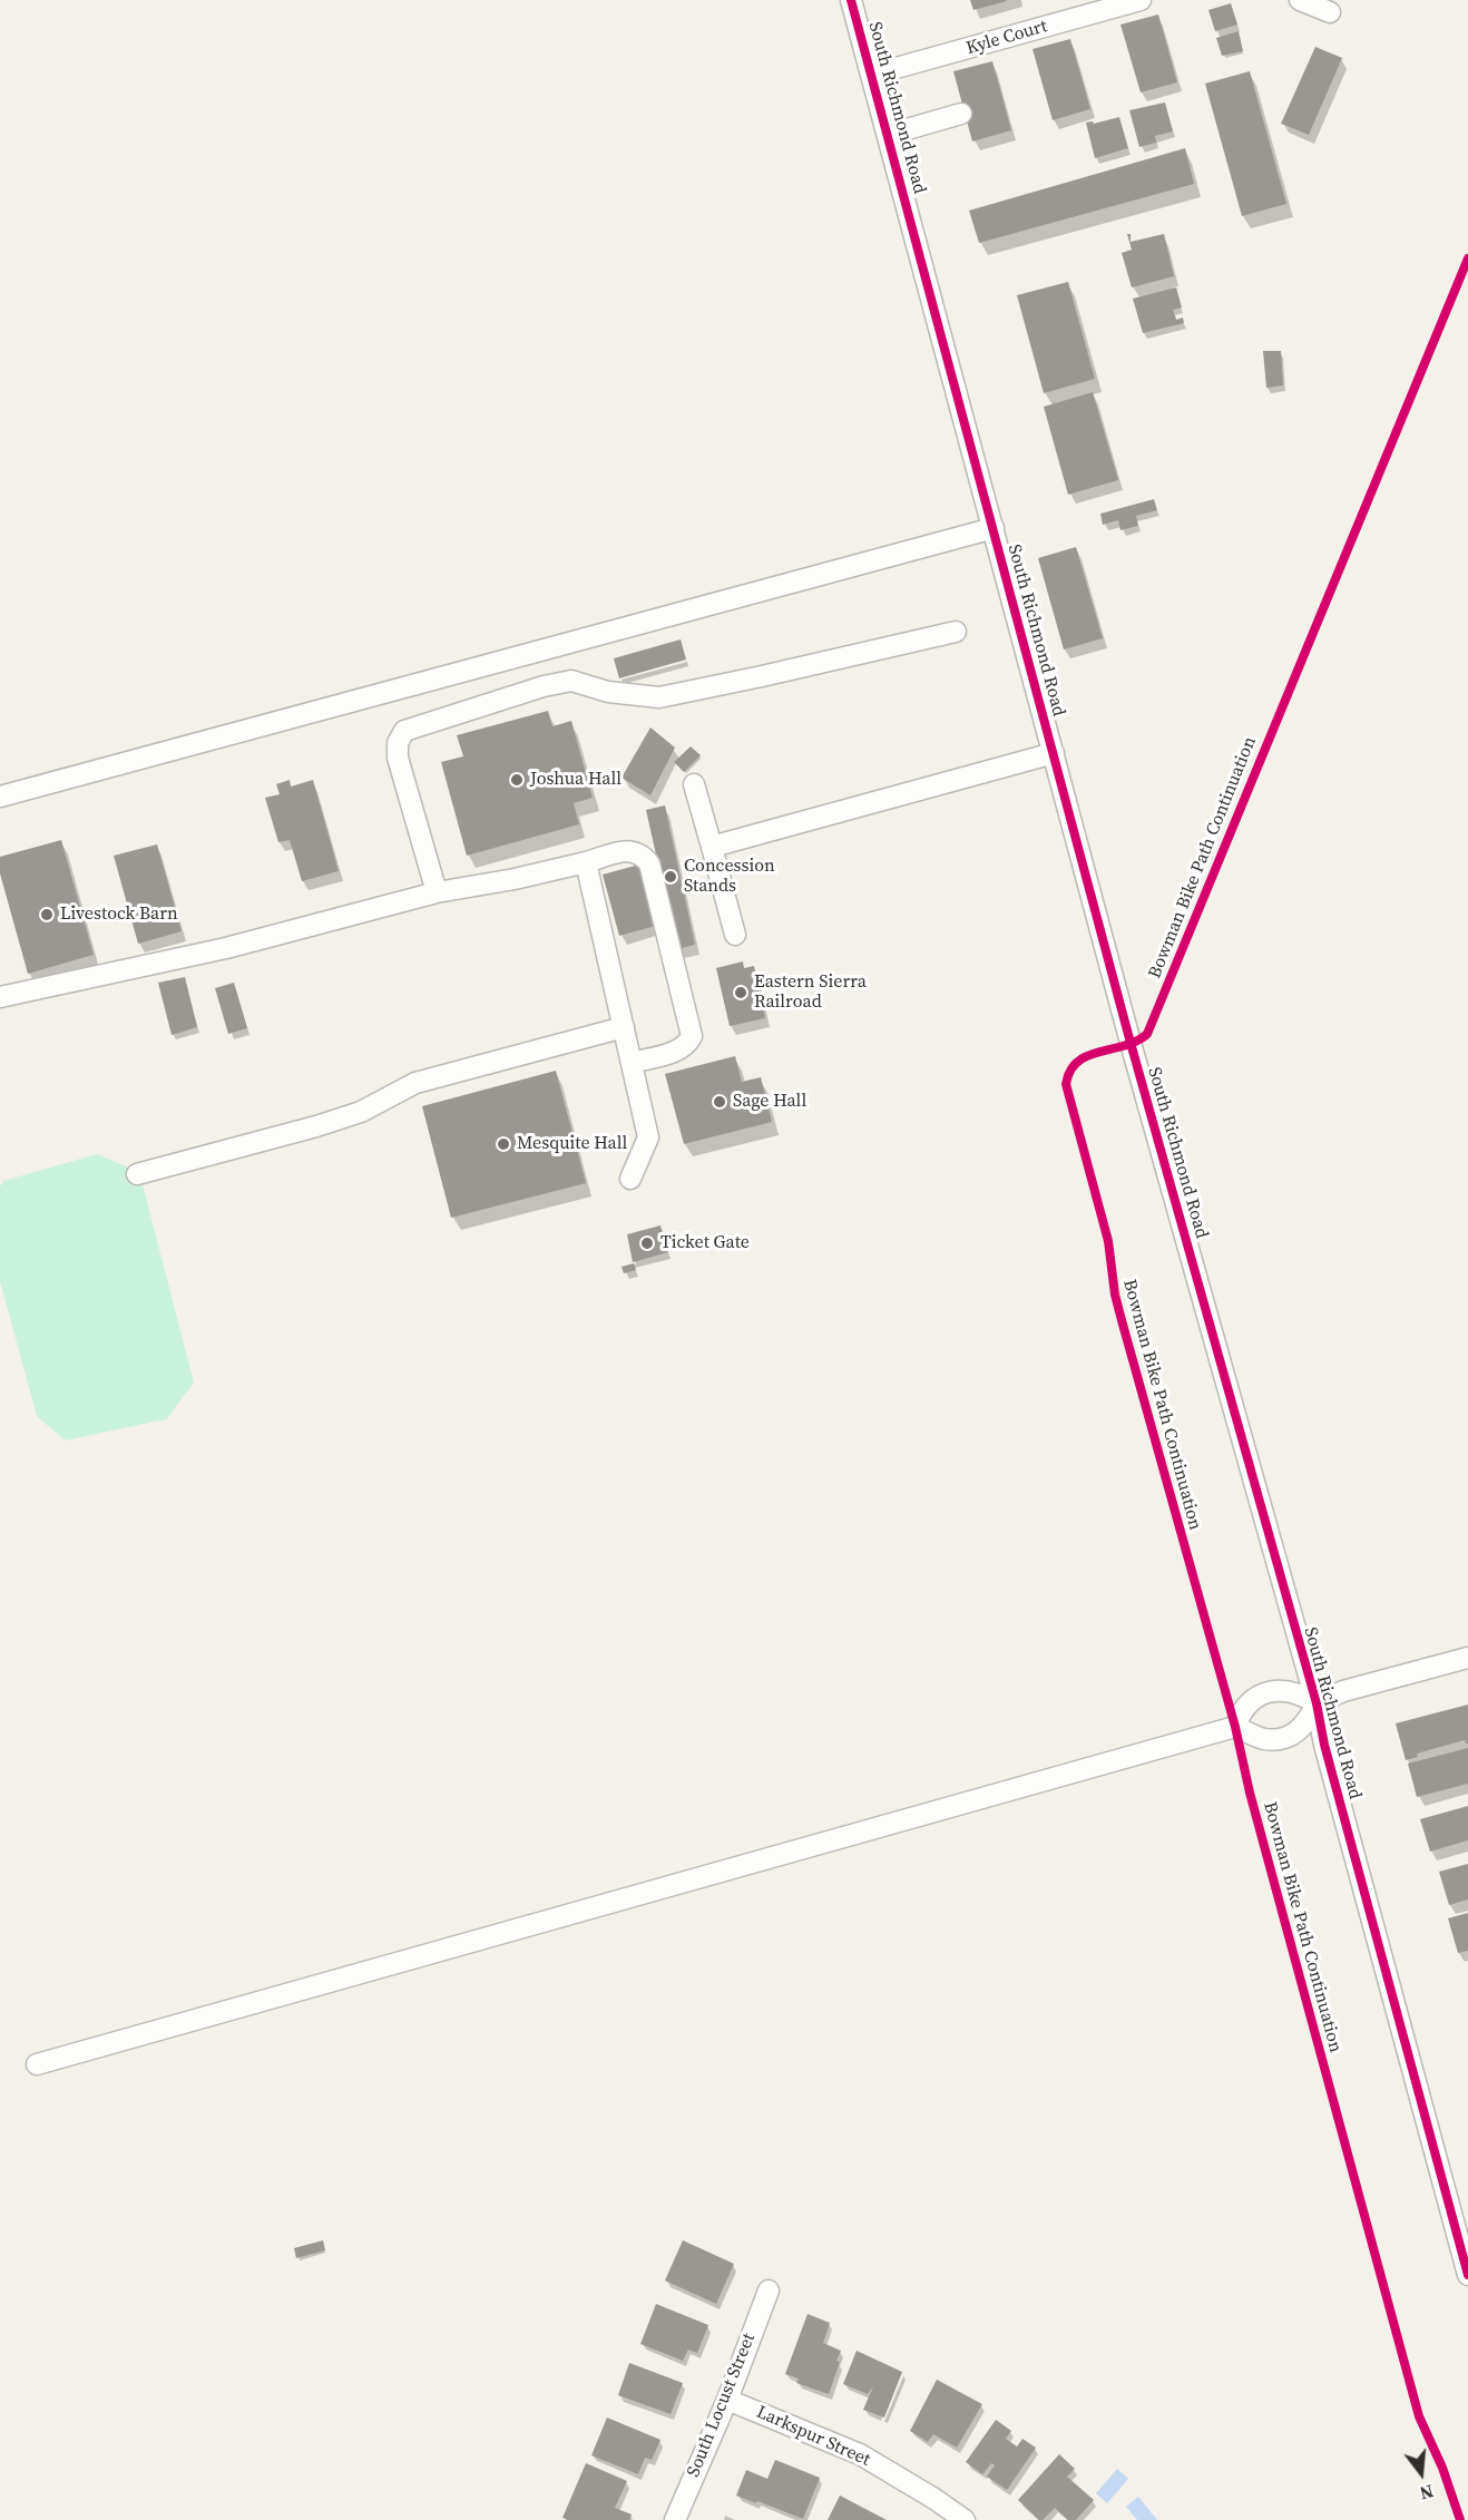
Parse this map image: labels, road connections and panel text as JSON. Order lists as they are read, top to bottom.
{
  "streets": {
    "street": [
      "Kyle Court",
      "South Richmond Road",
      "South Locust Street",
      "Larkspur Street"
    ],
    "cycle path": ["Bowman Bike Path Continuation"]
  },
  "crossings": [
    ["Kyle Court", "South Richmond Road"],
    ["South Locust Street", "Larkspur Street"]
  ],
  "places": [
    "Joshua Hall",
    "Concession Stands",
    "Livestock Barn",
    "Eastern Sierra Railroad",
    "Sage Hall",
    "Mesquite Hall",
    "Ticket Gate"
  ],
  "north": "bottom"
}
